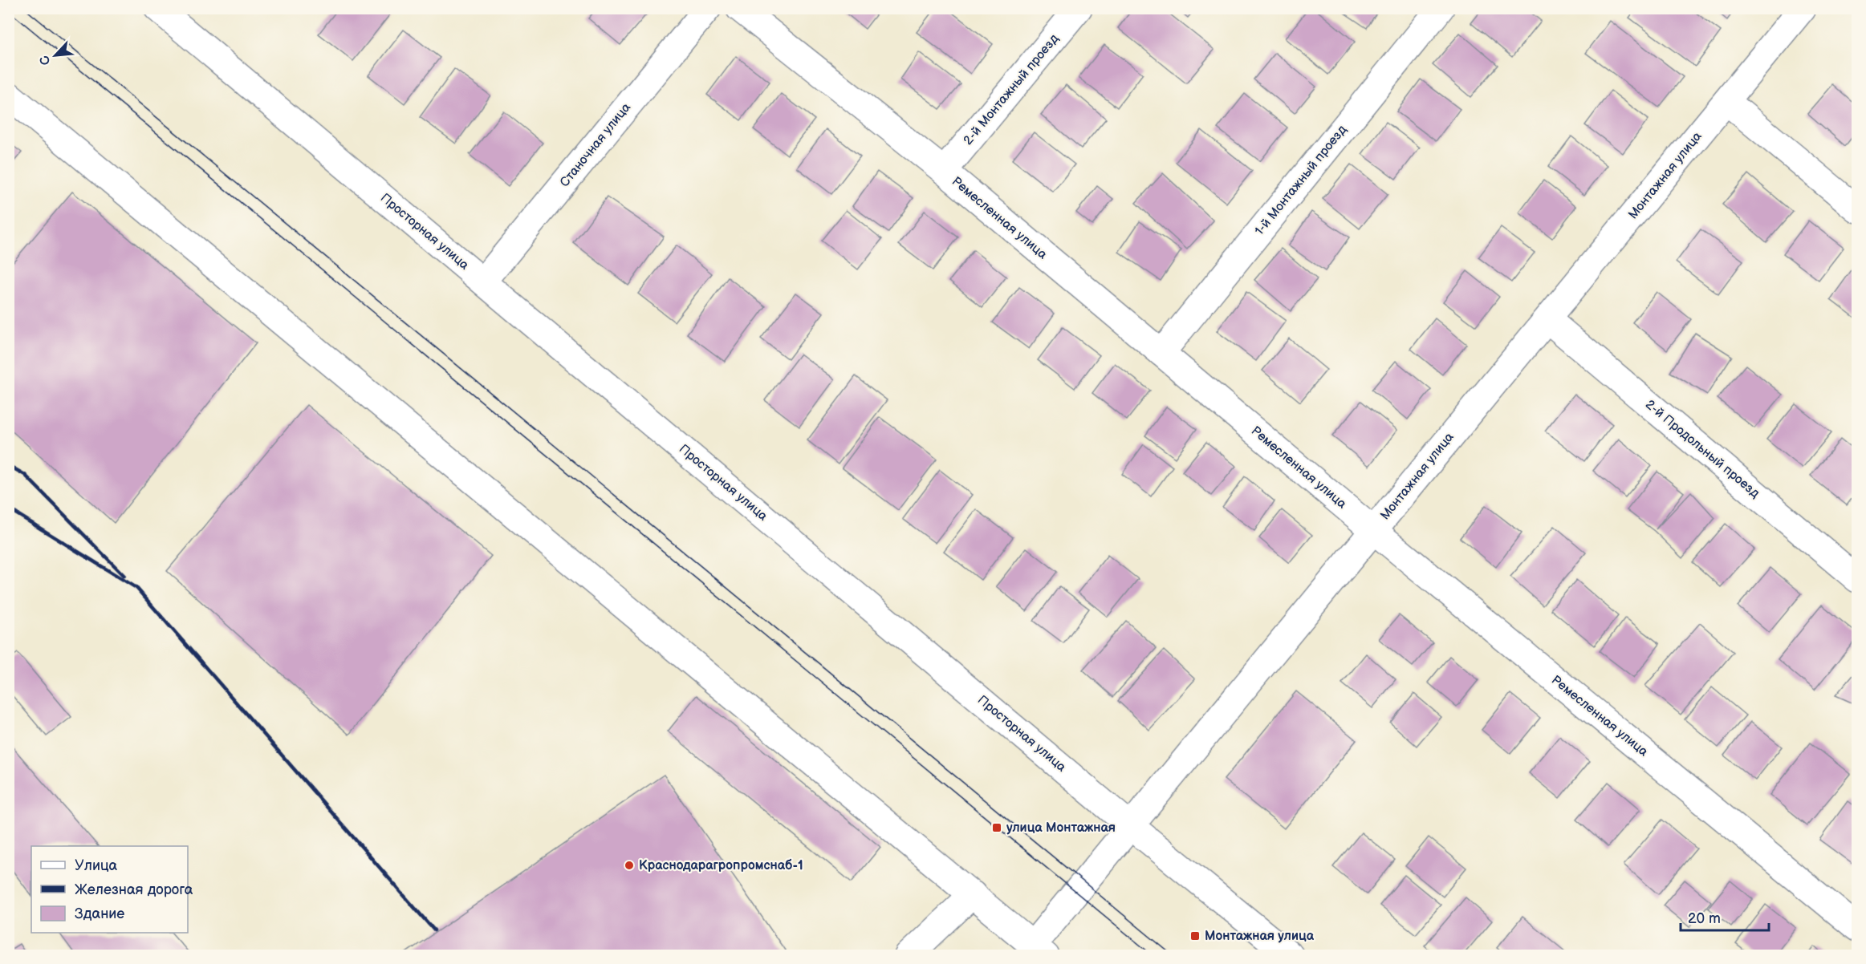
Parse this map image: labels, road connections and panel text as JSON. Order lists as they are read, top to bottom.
{
  "streets": {
    "street": [
      "2-й Монтажный проезд",
      "Станочная улица",
      "Монтажная улица",
      "1-й Монтажный проезд",
      "Ремесленная улица",
      "Просторная улица",
      "2-й Продольный проезд"
    ]
  },
  "crossings": [
    ["2-й Монтажный проезд", "Ремесленная улица"],
    ["Станочная улица", "Просторная улица"],
    ["Монтажная улица", "Ремесленная улица"],
    ["Монтажная улица", "Просторная улица"],
    ["Монтажная улица", "2-й Продольный проезд"],
    ["1-й Монтажный проезд", "Ремесленная улица"]
  ],
  "places": {
    "transit": ["улица Монтажная", "Монтажная улица"],
    "other": ["Краснодарагропромснаб-1"]
  },
  "legend": ["Улица", "Железная дорога", "Здание"],
  "scale_bar": "20 m",
  "north": "bottom left"
}
